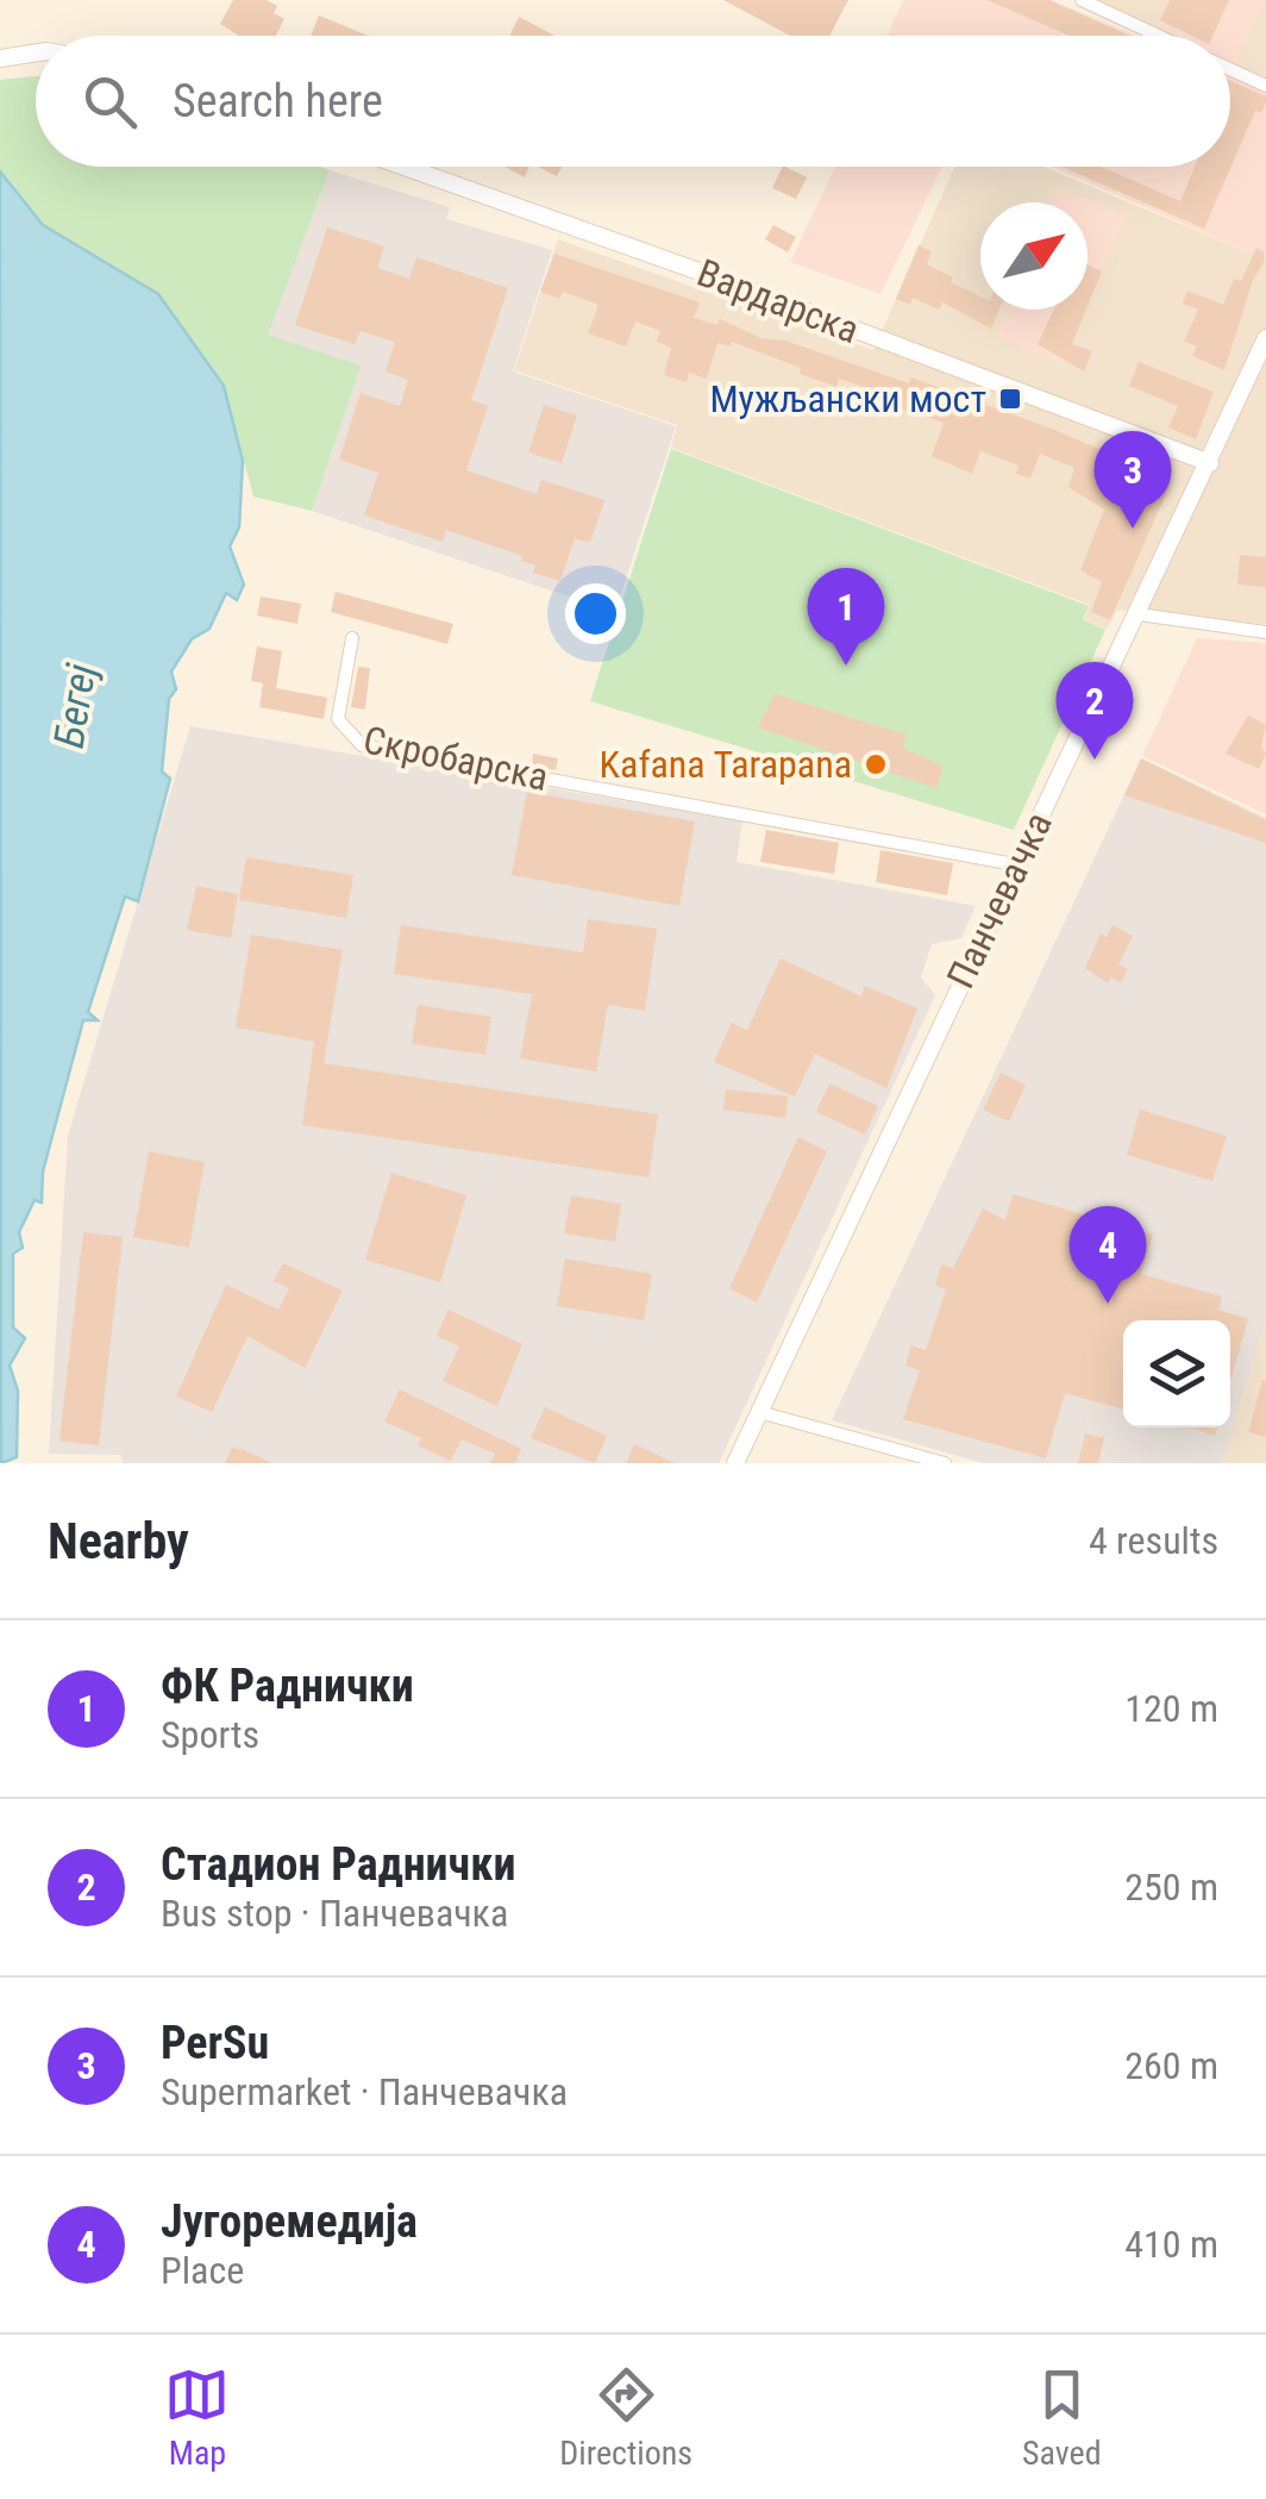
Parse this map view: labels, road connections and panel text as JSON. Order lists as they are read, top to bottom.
{
  "streets": {
    "street": ["Вардарска", "Скробарска", "Панчевачка"]
  },
  "crossings": [
    ["Вардарска", "Панчевачка"],
    ["Скробарска", "Панчевачка"]
  ],
  "water": ["Бегеј"],
  "places": {
    "transit": ["Мужљански мост"],
    "other": ["Kafana Tarapana"]
  },
  "north": "top right",
  "page": {
    "search": "Search here",
    "pins": [
      "3",
      "1",
      "2",
      "4"
    ],
    "heading": ["Nearby", "4 results"],
    "list": [
      {
        "mark": "1",
        "name": "ФК Раднички",
        "note": "Sports",
        "value": "120 m"
      },
      {
        "mark": "2",
        "name": "Стадион Раднички",
        "note": "Bus stop · Панчевачка",
        "value": "250 m"
      },
      {
        "mark": "3",
        "name": "PerSu",
        "note": "Supermarket · Панчевачка",
        "value": "260 m"
      },
      {
        "mark": "4",
        "name": "Југоремедија",
        "note": "Place",
        "value": "410 m"
      }
    ],
    "nav": ["Map", "Directions", "Saved"]
  }
}
